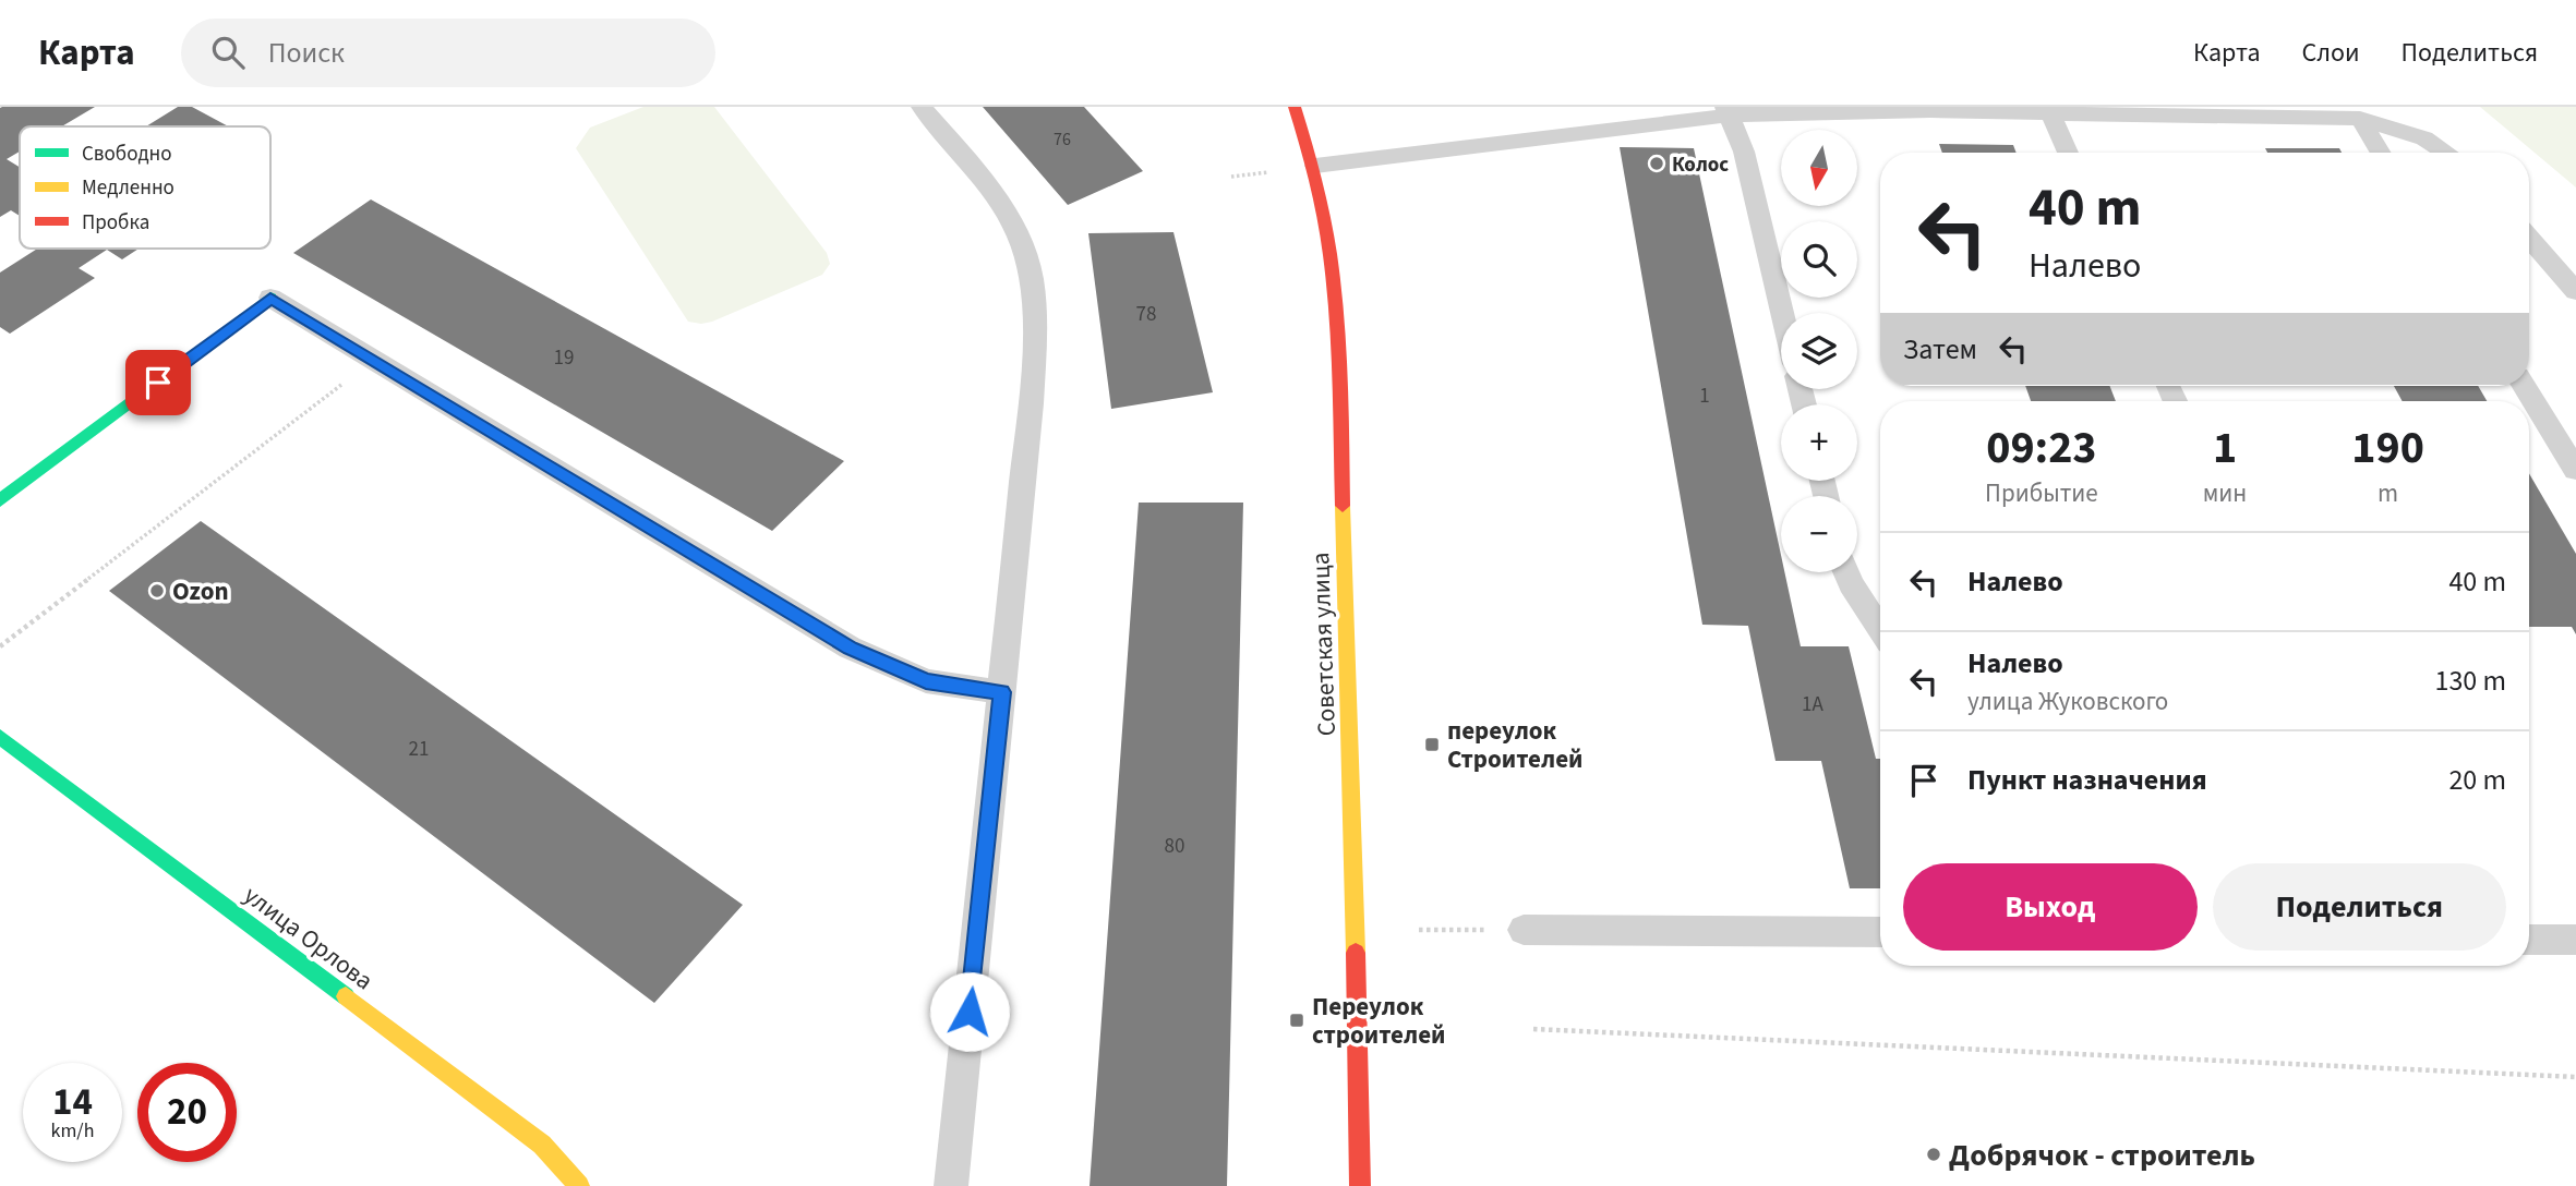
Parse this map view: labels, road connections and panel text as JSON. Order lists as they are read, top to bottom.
{
  "streets": {
    "street": ["Советская улица", "улица Орлова"]
  },
  "places": {
    "other": ["Колос", "Ozon", "Добрячок - строитель"],
    "transit": ["переулок Строителей", "Переулок строителей"]
  },
  "house_numbers": [
    "76",
    "78",
    "19",
    "1",
    "1А",
    "21",
    "80"
  ],
  "legend": ["Свободно", "Медленно", "Пробка"],
  "north": "bottom",
  "page": {
    "header": "Карта",
    "search": "Поиск",
    "nav": ["Карта", "Слои", "Поделиться"],
    "map_buttons": ["+", "−"],
    "turn": ["40 m", "Налево"],
    "then": "Затем",
    "eta": [
      "09:23",
      "Прибытие",
      "1",
      "мин",
      "190",
      "m"
    ],
    "list": [
      {
        "name": "Налево",
        "value": "40 m"
      },
      {
        "name": "Налево",
        "note": "улица Жуковского",
        "value": "130 m"
      },
      {
        "name": "Пункт назначения",
        "value": "20 m"
      }
    ],
    "buttons": ["Выход", "Поделиться"],
    "speed": "14 km/h",
    "limit": "20"
  }
}
